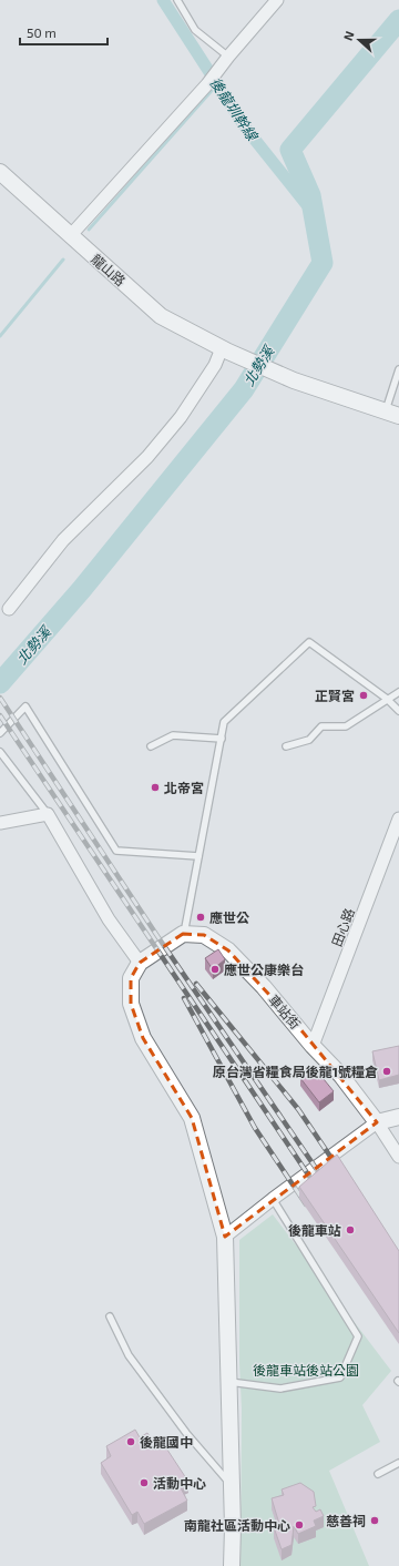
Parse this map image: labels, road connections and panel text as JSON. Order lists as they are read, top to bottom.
{
  "streets": {
    "street": ["龍山路", "田心路", "車站街"]
  },
  "crossings": [
    ["田心路", "車站街"]
  ],
  "water": ["後龍圳幹線", "北勢溪"],
  "parks": ["後龍車站後站公園"],
  "places": [
    "正賢宮",
    "北帝宮",
    "應世公",
    "應世公康樂台",
    "原台灣省糧食局後龍1號糧倉",
    "後龍車站",
    "後龍國中",
    "活動中心",
    "慈善祠",
    "南龍社區活動中心"
  ],
  "scale_bar": "50 m",
  "north": "left"
}
